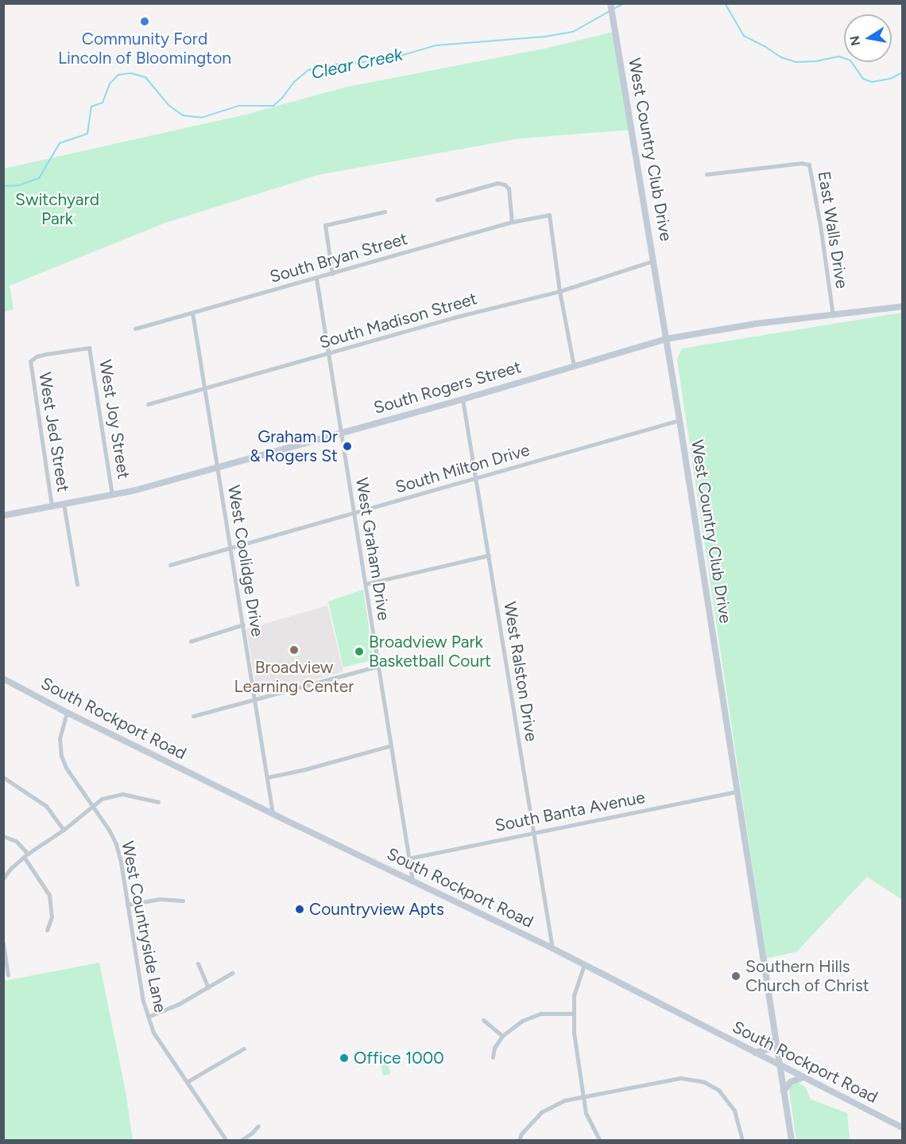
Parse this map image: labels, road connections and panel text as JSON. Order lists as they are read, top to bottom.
{
  "streets": {
    "street": [
      "West Country Club Drive",
      "East Walls Drive",
      "South Bryan Street",
      "South Madison Street",
      "South Rogers Street",
      "West Joy Street",
      "West Jed Street",
      "South Milton Drive",
      "West Graham Drive",
      "West Coolidge Drive",
      "West Ralston Drive",
      "South Rockport Road",
      "South Banta Avenue",
      "West Countryside Lane"
    ]
  },
  "crossings": [
    ["West Country Club Drive", "South Madison Street"],
    ["West Country Club Drive", "South Rogers Street"],
    ["West Country Club Drive", "South Milton Drive"],
    ["West Country Club Drive", "South Rockport Road"],
    ["West Country Club Drive", "South Banta Avenue"],
    ["East Walls Drive", "South Rogers Street"],
    ["South Bryan Street", "South Madison Street"],
    ["South Bryan Street", "West Graham Drive"],
    ["South Bryan Street", "West Coolidge Drive"],
    ["South Madison Street", "West Graham Drive"],
    ["South Madison Street", "West Coolidge Drive"],
    ["South Rogers Street", "West Joy Street"],
    ["South Rogers Street", "West Jed Street"],
    ["South Rogers Street", "West Graham Drive"],
    ["South Rogers Street", "West Coolidge Drive"],
    ["South Rogers Street", "West Ralston Drive"],
    ["West Joy Street", "West Jed Street"],
    ["South Milton Drive", "West Graham Drive"],
    ["South Milton Drive", "West Coolidge Drive"],
    ["South Milton Drive", "West Ralston Drive"],
    ["West Graham Drive", "South Rockport Road"],
    ["West Graham Drive", "South Banta Avenue"],
    ["West Coolidge Drive", "South Rockport Road"],
    ["West Ralston Drive", "South Rockport Road"],
    ["West Ralston Drive", "South Banta Avenue"],
    ["South Rockport Road", "West Countryside Lane"]
  ],
  "water": ["Clear Creek"],
  "parks": ["Switchyard Park"],
  "places": [
    "Community Ford Lincoln of Bloomington",
    "Graham Dr & Rogers St",
    "Broadview Learning Center",
    "Broadview Park Basketball Court",
    "Countryview Apts",
    "Southern Hills Church of Christ",
    "Office 1000"
  ],
  "north": "left"
}
